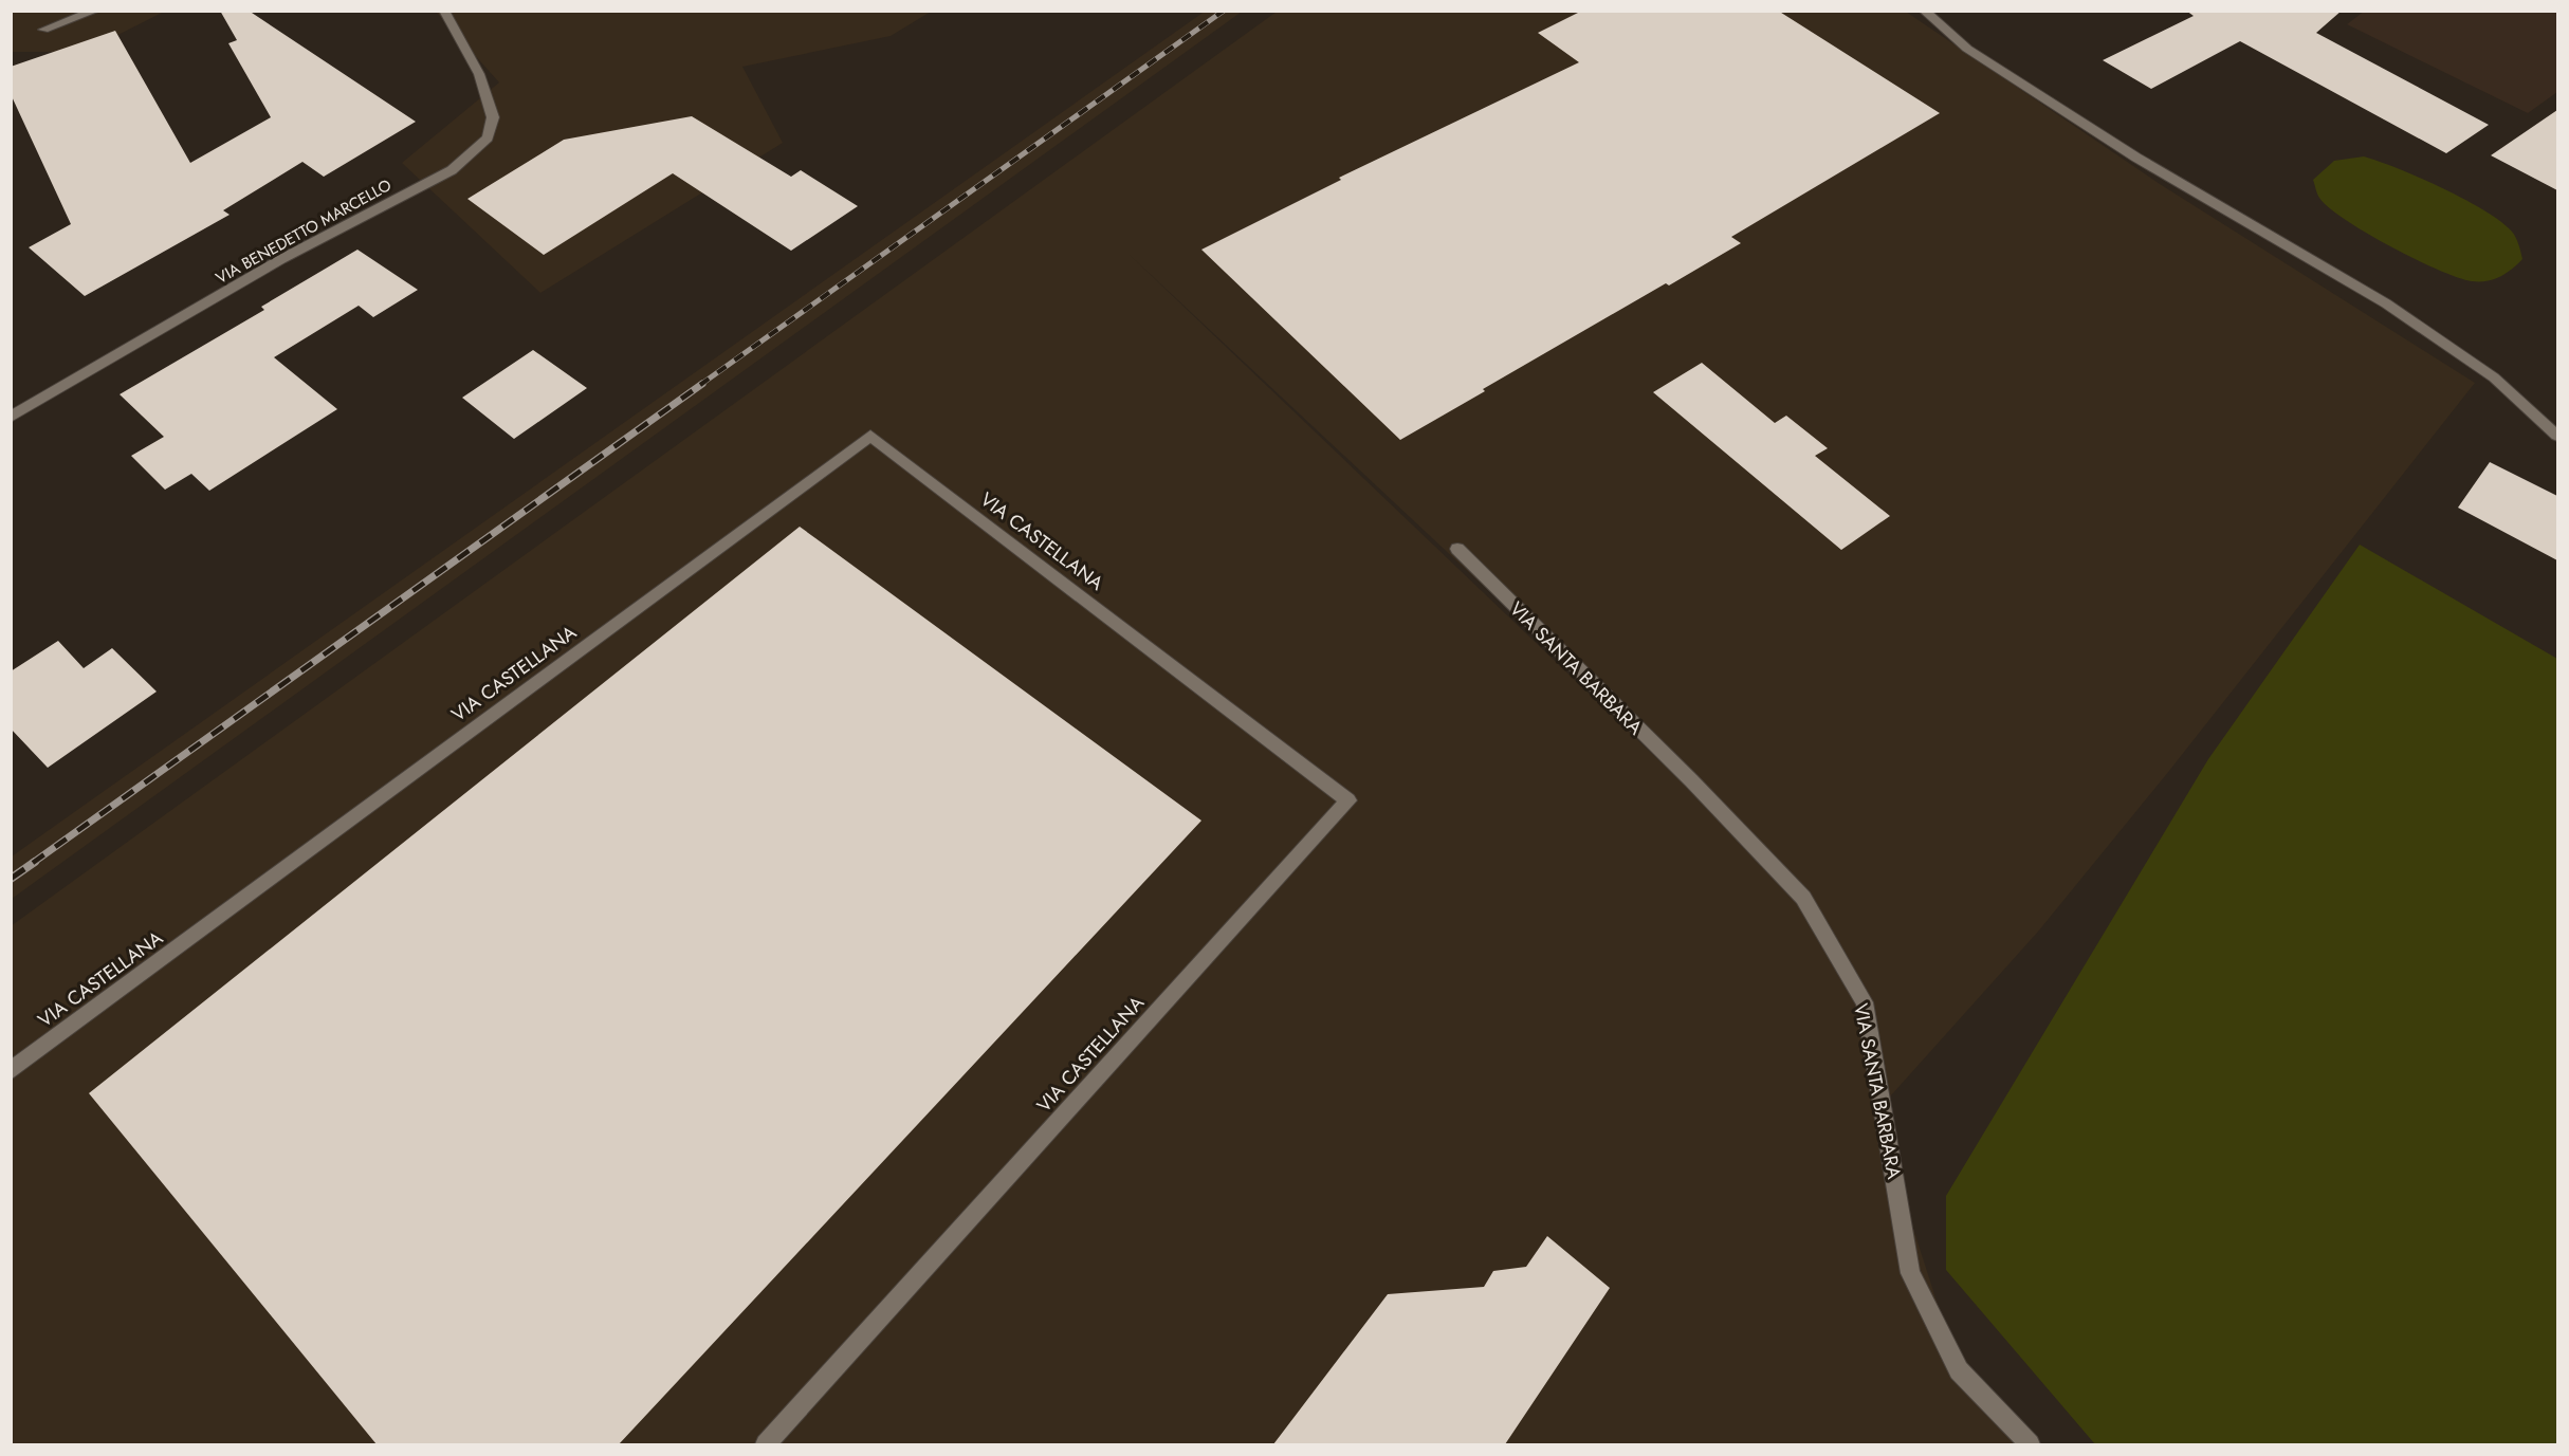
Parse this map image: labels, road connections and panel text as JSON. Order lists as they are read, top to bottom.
{
  "streets": {
    "street": ["VIA BENEDETTO MARCELLO", "VIA CASTELLANA", "VIA SANTA BARBARA"]
  }
}
